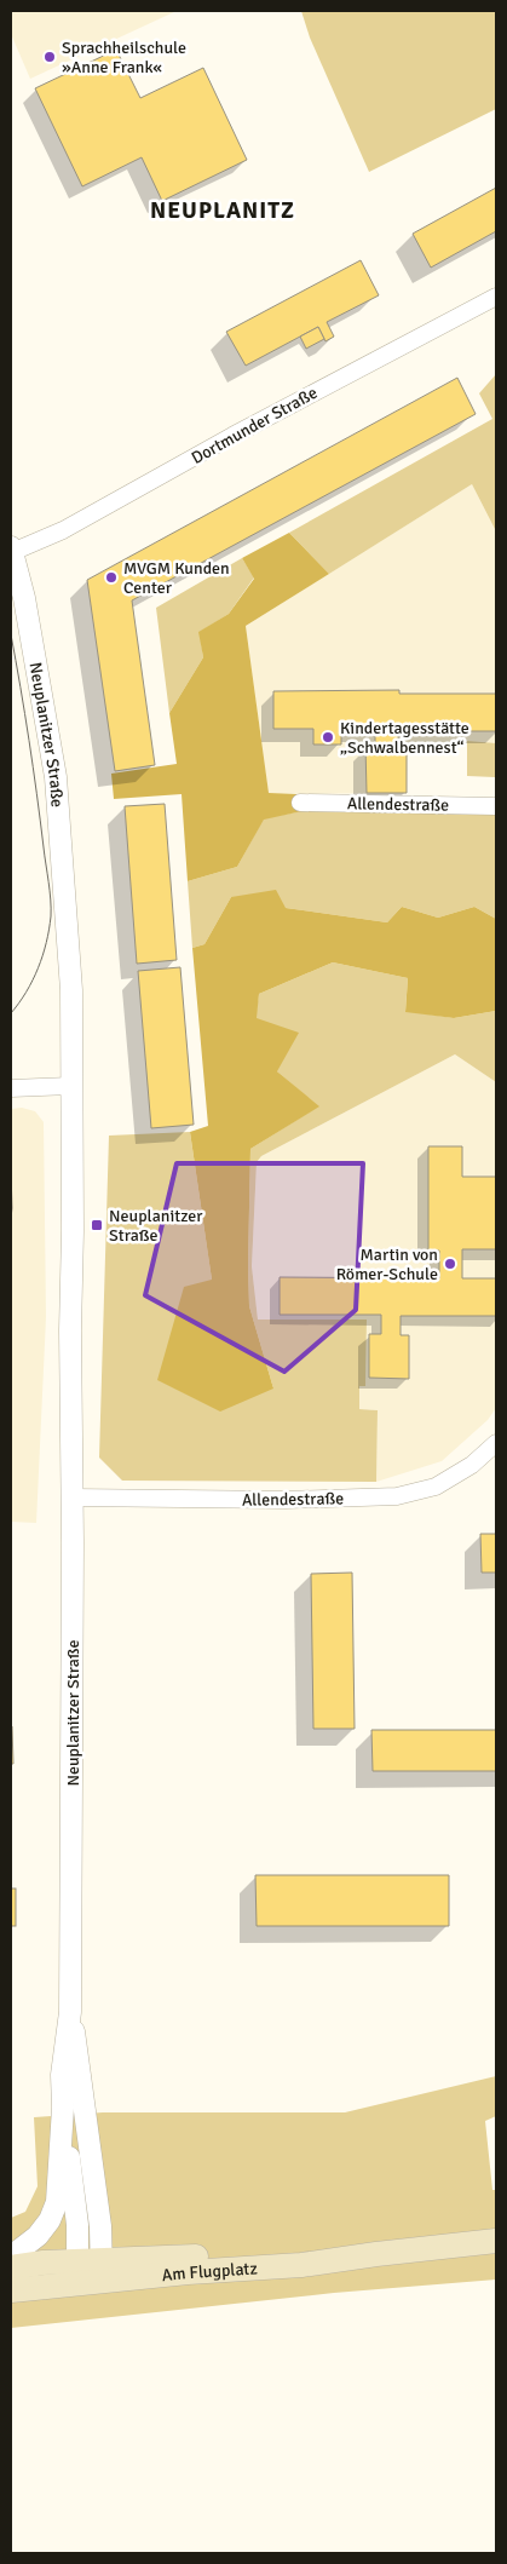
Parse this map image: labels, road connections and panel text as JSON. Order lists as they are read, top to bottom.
{
  "streets": {
    "main road": ["Am Flugplatz"],
    "street": ["Dortmunder Straße", "Neuplanitzer Straße", "Allendestraße"]
  },
  "crossings": [
    ["Dortmunder Straße", "Neuplanitzer Straße"],
    ["Neuplanitzer Straße", "Allendestraße"],
    ["Neuplanitzer Straße", "Am Flugplatz"]
  ],
  "districts": ["NEUPLANITZ"],
  "places": {
    "other": [
      "Sprachheilschule »Anne Frank«",
      "MVGM Kunden Center",
      "Kindertagesstätte „Schwalbennest“",
      "Martin von Römer-Schule"
    ],
    "transit": ["Neuplanitzer Straße"]
  }
}
